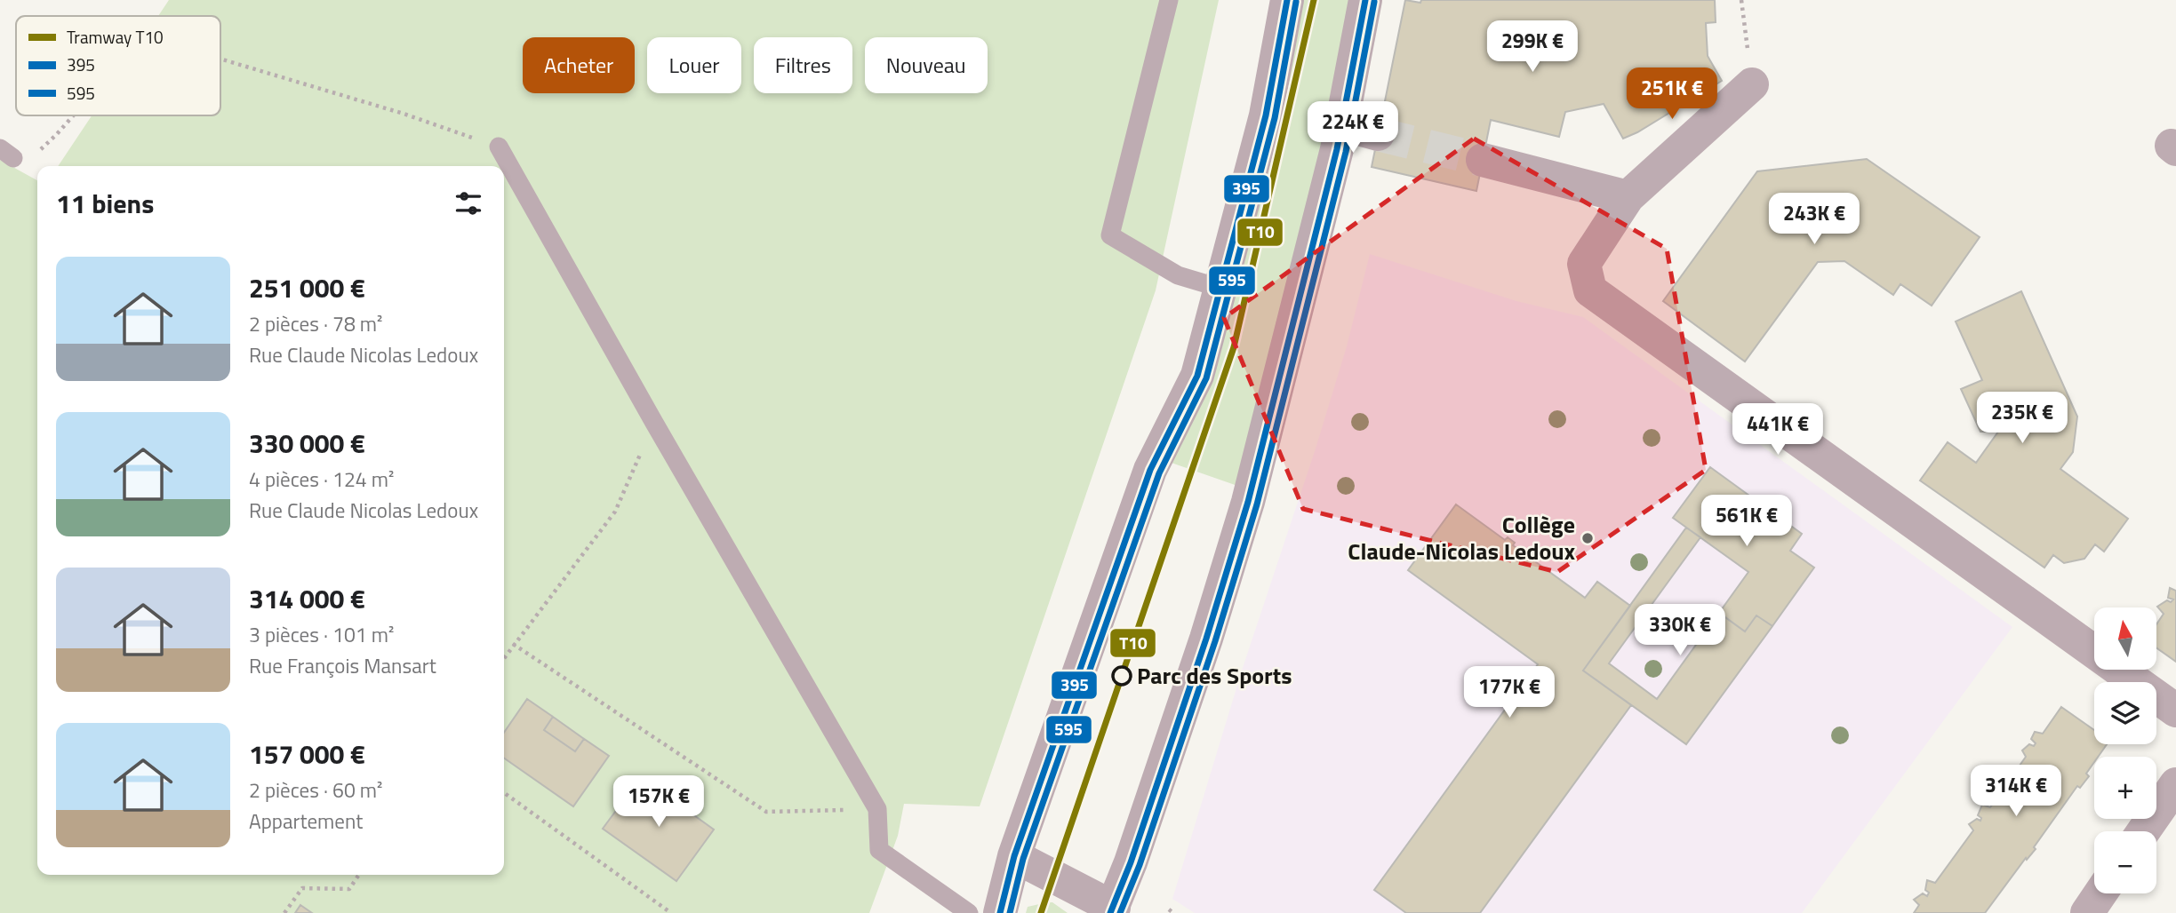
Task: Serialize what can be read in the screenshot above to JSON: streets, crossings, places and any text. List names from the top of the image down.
{
  "places": ["Collège Claude-Nicolas Ledoux", "Parc des Sports"],
  "lines": ["tram line T10", "transit line 395", "transit line 595"],
  "legend": ["Tramway T10", "395", "595"],
  "north": "top",
  "page": {
    "price": [
      "299K €",
      "251K €",
      "224K €",
      "243K €",
      "235K €",
      "441K €",
      "561K €",
      "330K €",
      "177K €",
      "314K €",
      "157K €"
    ],
    "chip": [
      "Acheter",
      "Louer",
      "Filtres",
      "Nouveau"
    ],
    "heading": "11 biens",
    "list": [
      {
        "name": "251 000 €",
        "note": "2 pièces · 78 m² · Rue Claude Nicolas Ledoux"
      },
      {
        "name": "330 000 €",
        "note": "4 pièces · 124 m² · Rue Claude Nicolas Ledoux"
      },
      {
        "name": "314 000 €",
        "note": "3 pièces · 101 m² · Rue François Mansart"
      },
      {
        "name": "157 000 €",
        "note": "2 pièces · 60 m² · Appartement"
      }
    ],
    "map_buttons": ["+", "−"]
  }
}
